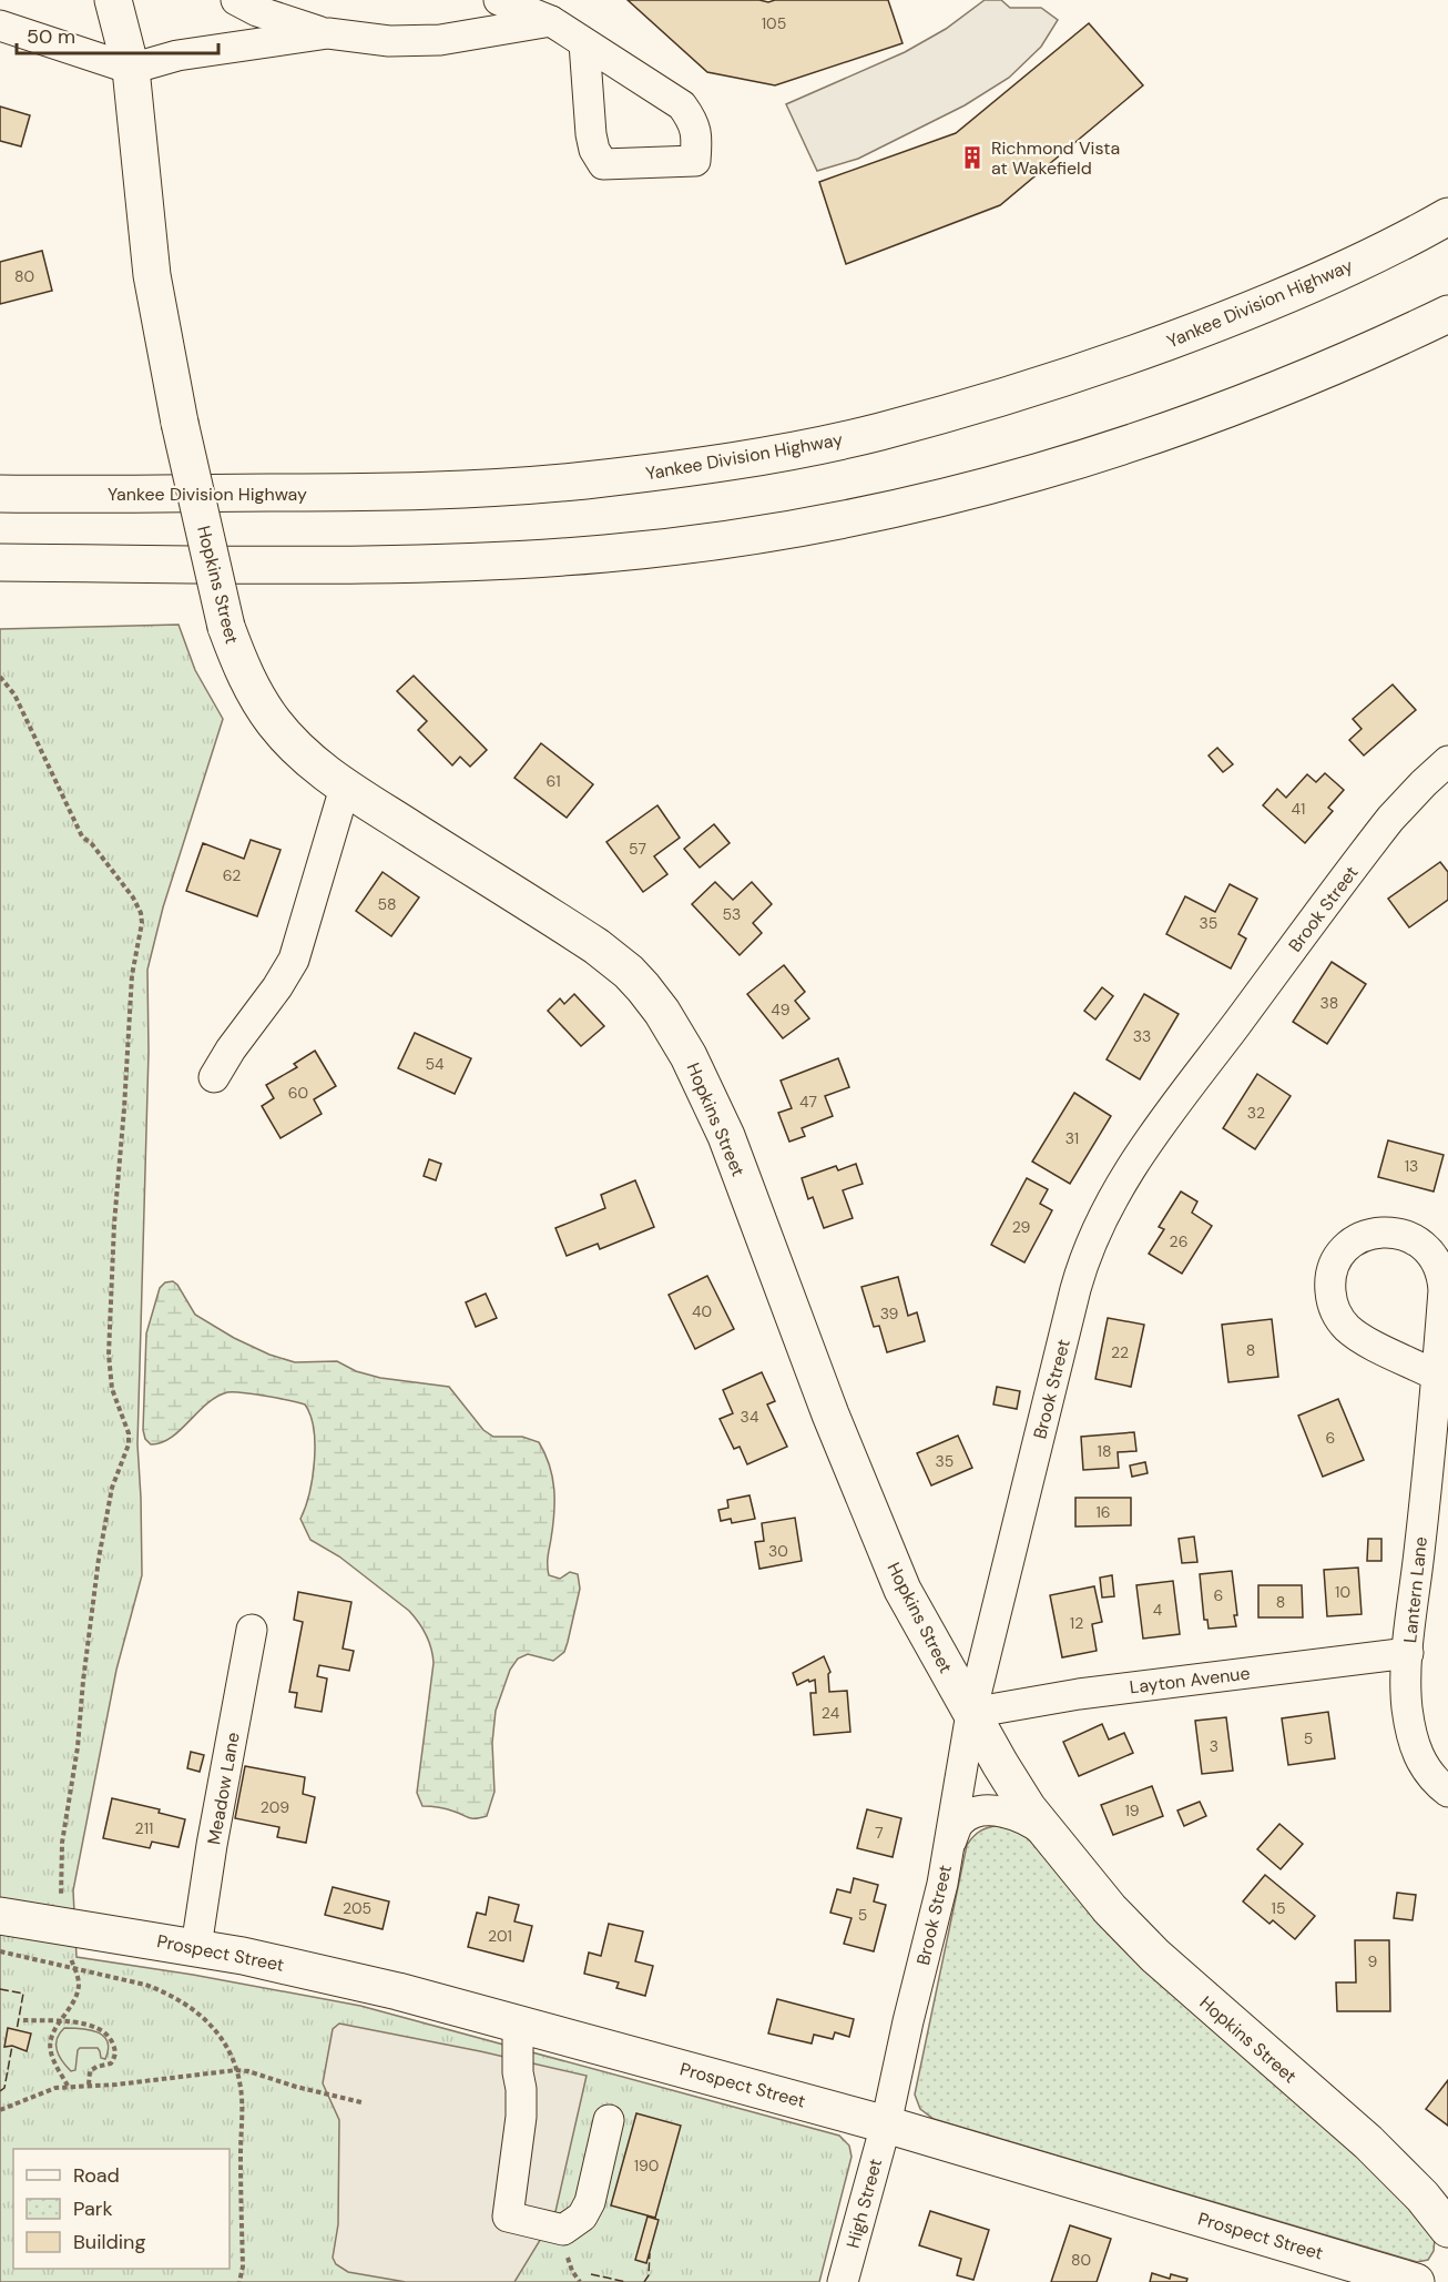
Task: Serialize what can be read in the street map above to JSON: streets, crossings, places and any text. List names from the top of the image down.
{
  "streets": {
    "main road": ["Yankee Division Highway", "Hopkins Street", "Prospect Street"],
    "street": [
      "Brook Street",
      "Lantern Lane",
      "Layton Avenue",
      "Meadow Lane",
      "High Street"
    ]
  },
  "crossings": [
    ["Hopkins Street", "Brook Street"],
    ["Hopkins Street", "Layton Avenue"],
    ["Brook Street", "Layton Avenue"],
    ["Brook Street", "Prospect Street"],
    ["Brook Street", "High Street"],
    ["Lantern Lane", "Layton Avenue"],
    ["Meadow Lane", "Prospect Street"],
    ["Prospect Street", "High Street"]
  ],
  "places": {
    "building": ["Richmond Vista at Wakefield"]
  },
  "house_numbers": [
    "105",
    "80",
    "61",
    "41",
    "57",
    "62",
    "58",
    "53",
    "35",
    "38",
    "49",
    "33",
    "54",
    "60",
    "47",
    "32",
    "31",
    "13",
    "29",
    "26",
    "40",
    "39",
    "8",
    "22",
    "34",
    "6",
    "18",
    "35",
    "16",
    "30",
    "10",
    "6",
    "8",
    "4",
    "12",
    "24",
    "5",
    "3",
    "209",
    "19",
    "211",
    "7",
    "205",
    "15",
    "5",
    "201",
    "9",
    "190",
    "80"
  ],
  "legend": ["Road", "Park", "Building"],
  "scale_bar": "50 m"
}
